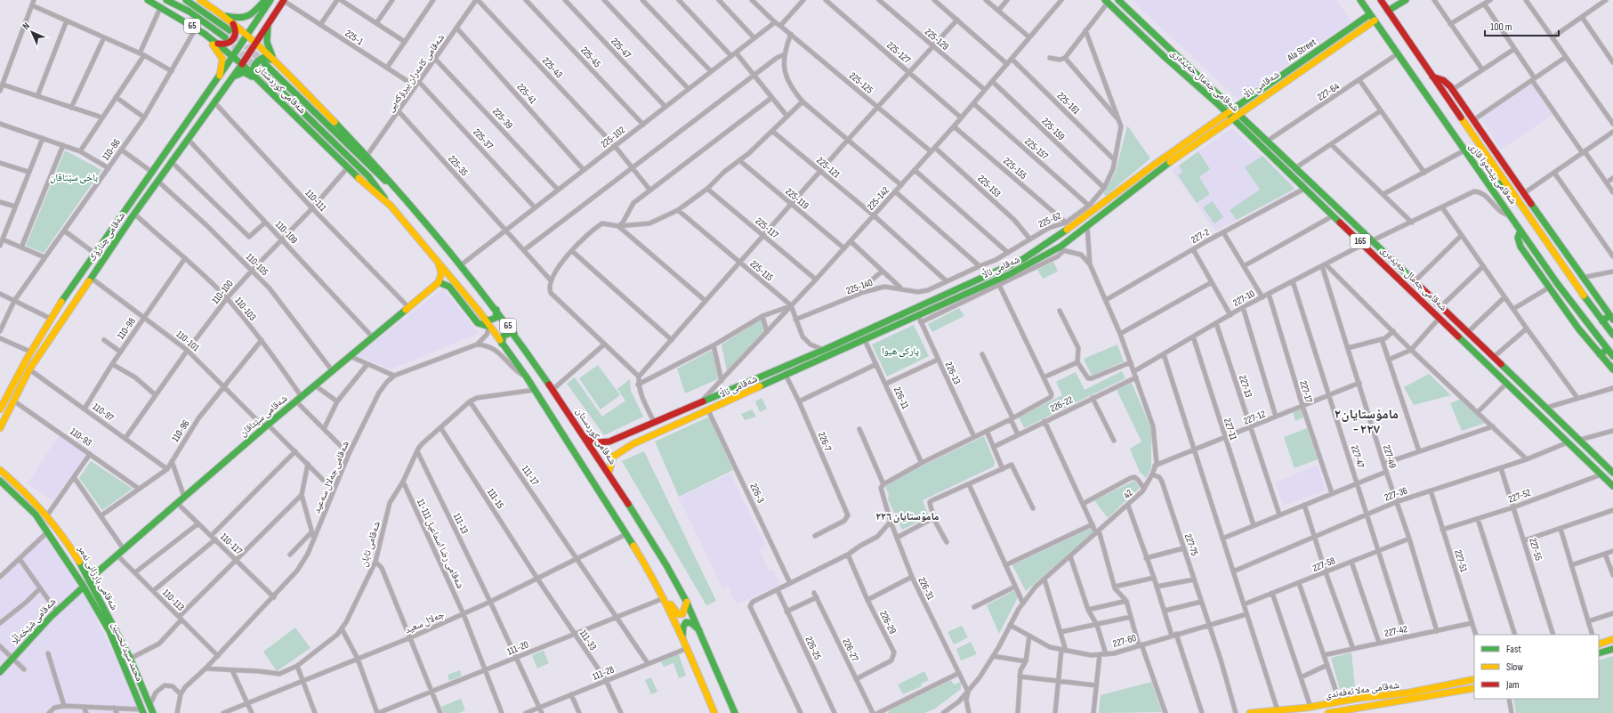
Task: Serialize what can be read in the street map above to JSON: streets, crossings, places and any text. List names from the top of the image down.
{
  "streets": {
    "main road": [
      "65",
      "Ala Street",
      "شەقامی جەمال حەیدەری",
      "شه‌قامی ئاڵا",
      "شەقامی کوردستان",
      "شەقامی پێشەوا قازی",
      "شەقامی چنارۆک",
      "165",
      "شەقامی سێتاقان",
      "شەقامی بارزانی نەمر",
      "شەقامی شێخەڵڵا",
      "محمد سید تحسین",
      "شەقامی مەلا ئەفەندی"
    ],
    "street": [
      "225-1",
      "225-129",
      "225-47",
      "225-127",
      "225-45",
      "225-43",
      "شه‌قامی كامەران بیرۆكەیی",
      "225-125",
      "227-64",
      "225-41",
      "225-161",
      "225-39",
      "225-159",
      "225-102",
      "225-37",
      "225-157",
      "110-86",
      "225-35",
      "225-121",
      "225-155",
      "225-153",
      "225-119",
      "225-142",
      "110-111",
      "225-62",
      "225-117",
      "110-109",
      "227-2",
      "110-105",
      "225-115",
      "225-140",
      "110-100",
      "227-10",
      "110-103",
      "110-98",
      "110-101",
      "226-13",
      "227-13",
      "227-17",
      "226-11",
      "226-22",
      "110-97",
      "227-12",
      "227-11",
      "110-96",
      "110-93",
      "226-7",
      "227-47",
      "227-49",
      "111-17",
      "شەقامی جەلال سەعید",
      "226-3",
      "42",
      "227-36",
      "227-52",
      "111-15",
      "111-13",
      "110-117",
      "شەقامی تابان",
      "شەقامی رضا اسماعيل 111-11",
      "227-75",
      "227-55",
      "227-51",
      "227-58",
      "226-31",
      "110-113",
      "جه‌لال سعید",
      "226-29",
      "227-42",
      "111-33",
      "227-60",
      "111-20",
      "226-25",
      "226-27",
      "111-28"
    ]
  },
  "crossings": [
    ["225-1", "شه‌قامی كامەران بیرۆكەیی"],
    ["225-129", "225-142"],
    ["225-47", "225-102"],
    ["Ala Street", "شەقامی جەمال حەیدەری"],
    ["Ala Street", "شه‌قامی ئاڵا"],
    ["Ala Street", "شەقامی پێشەوا قازی"],
    ["225-127", "225-142"],
    ["225-45", "225-102"],
    ["225-43", "شه‌قامی كامەران بیرۆكەیی"],
    ["225-43", "225-102"],
    ["شه‌قامی كامەران بیرۆكەیی", "شەقامی کوردستان"],
    ["شه‌قامی كامەران بیرۆكەیی", "225-41"],
    ["شه‌قامی كامەران بیرۆكەیی", "225-39"],
    ["شه‌قامی كامەران بیرۆكەیی", "225-37"],
    ["شه‌قامی كامەران بیرۆكەیی", "225-35"],
    ["شەقامی جەمال حەیدەری", "شه‌قامی ئاڵا"],
    ["شەقامی جەمال حەیدەری", "227-64"],
    ["شەقامی جەمال حەیدەری", "227-2"],
    ["شەقامی جەمال حەیدەری", "227-10"],
    ["شەقامی جەمال حەیدەری", "227-36"],
    ["شەقامی جەمال حەیدەری", "227-52"],
    ["225-125", "225-102"],
    ["225-125", "225-142"],
    ["شه‌قامی ئاڵا", "شەقامی کوردستان"],
    ["شه‌قامی ئاڵا", "شەقامی پێشەوا قازی"],
    ["شه‌قامی ئاڵا", "225-142"],
    ["شه‌قامی ئاڵا", "226-13"],
    ["شه‌قامی ئاڵا", "226-11"],
    ["شه‌قامی ئاڵا", "226-7"],
    ["شه‌قامی ئاڵا", "226-3"],
    ["شەقامی کوردستان", "225-102"],
    ["شەقامی کوردستان", "110-86"],
    ["شەقامی کوردستان", "شەقامی چنارۆک"],
    ["شەقامی کوردستان", "110-100"],
    ["شەقامی کوردستان", "شەقامی تابان"],
    ["شەقامی کوردستان", "جه‌لال سعید"],
    ["شەقامی کوردستان", "111-20"],
    ["شەقامی کوردستان", "111-28"],
    ["227-64", "شەقامی پێشەوا قازی"],
    ["225-41", "225-102"],
    ["225-161", "225-142"],
    ["225-161", "225-62"],
    ["225-39", "225-102"],
    ["225-159", "225-142"],
    ["225-159", "225-62"],
    ["225-102", "225-37"],
    ["225-102", "225-35"],
    ["225-157", "225-142"],
    ["225-157", "225-62"],
    ["225-121", "225-142"],
    ["225-121", "225-62"],
    ["225-155", "225-142"],
    ["225-155", "225-62"],
    ["225-153", "225-142"],
    ["225-153", "225-62"],
    ["225-119", "225-142"],
    ["225-142", "225-117"],
    ["225-142", "225-115"],
    ["110-111", "شەقامی چنارۆک"],
    ["110-111", "110-100"],
    ["110-111", "شەقامی سێتاقان"],
    ["225-62", "225-140"],
    ["110-109", "شەقامی چنارۆک"],
    ["110-109", "110-100"],
    ["110-109", "شەقامی سێتاقان"],
    ["227-2", "42"],
    ["شەقامی چنارۆک", "110-105"],
    ["شەقامی چنارۆک", "110-103"],
    ["شەقامی چنارۆک", "110-101"],
    ["شەقامی چنارۆک", "110-97"],
    ["شەقامی چنارۆک", "110-93"],
    ["110-105", "110-100"],
    ["110-105", "شەقامی سێتاقان"],
    ["110-100", "110-103"],
    ["110-100", "110-101"],
    ["110-100", "110-97"],
    ["227-10", "227-13"],
    ["227-10", "227-17"],
    ["227-10", "227-11"],
    ["227-10", "227-47"],
    ["227-10", "227-49"],
    ["227-10", "42"],
    ["110-103", "110-98"],
    ["110-103", "شەقامی سێتاقان"],
    ["110-103", "110-96"],
    ["110-98", "110-101"],
    ["110-98", "110-97"],
    ["110-101", "شەقامی سێتاقان"],
    ["110-101", "110-96"],
    ["110-101", "شەقامی جەلال سەعید"],
    ["227-13", "227-12"],
    ["227-17", "227-12"],
    ["226-22", "42"],
    ["110-97", "110-96"],
    ["شەقامی سێتاقان", "110-117"],
    ["شەقامی سێتاقان", "شەقامی بارزانی نەمر"],
    ["شەقامی سێتاقان", "110-113"],
    ["227-12", "227-11"],
    ["227-12", "227-47"],
    ["227-12", "227-49"],
    ["227-12", "42"],
    ["110-96", "110-93"],
    ["227-47", "227-36"],
    ["227-47", "227-58"],
    ["227-47", "227-42"],
    ["227-49", "227-36"],
    ["227-49", "227-58"],
    ["227-49", "227-42"],
    ["111-17", "شەقامی تابان"],
    ["111-17", "جه‌لال سعید"],
    ["111-17", "111-20"],
    ["111-17", "111-28"],
    ["شەقامی جەلال سەعید", "110-117"],
    ["شەقامی جەلال سەعید", "شەقامی تابان"],
    ["شەقامی جەلال سەعید", "110-113"],
    ["42", "227-75"],
    ["42", "226-31"],
    ["42", "227-60"],
    ["227-36", "227-55"],
    ["227-36", "227-51"],
    ["227-52", "227-55"],
    ["227-52", "227-51"],
    ["111-15", "شەقامی تابان"],
    ["111-15", "جه‌لال سعید"],
    ["111-15", "111-33"],
    ["111-13", "شەقامی تابان"],
    ["111-13", "جه‌لال سعید"],
    ["111-13", "111-20"],
    ["111-13", "111-28"],
    ["شەقامی تابان", "شەقامی رضا اسماعيل 111-11"],
    ["شەقامی رضا اسماعيل 111-11", "جه‌لال سعید"],
    ["شەقامی رضا اسماعيل 111-11", "111-20"],
    ["227-75", "227-60"],
    ["227-51", "227-42"],
    ["شەقامی شێخەڵڵا", "محمد سید تحسین"],
    ["جه‌لال سعید", "111-33"],
    ["226-29", "226-27"],
    ["111-33", "111-20"],
    ["111-33", "111-28"],
    ["226-25", "226-27"]
  ],
  "districts": ["مامۆستایان٢ - ٢٢٧", "مامۆستایان ٢٢٦"],
  "parks": ["باخی سێتاقان", "پاركی هیوا"],
  "legend": ["Fast", "Slow", "Jam"],
  "scale_bar": "100 m",
  "north": "top left"
}
